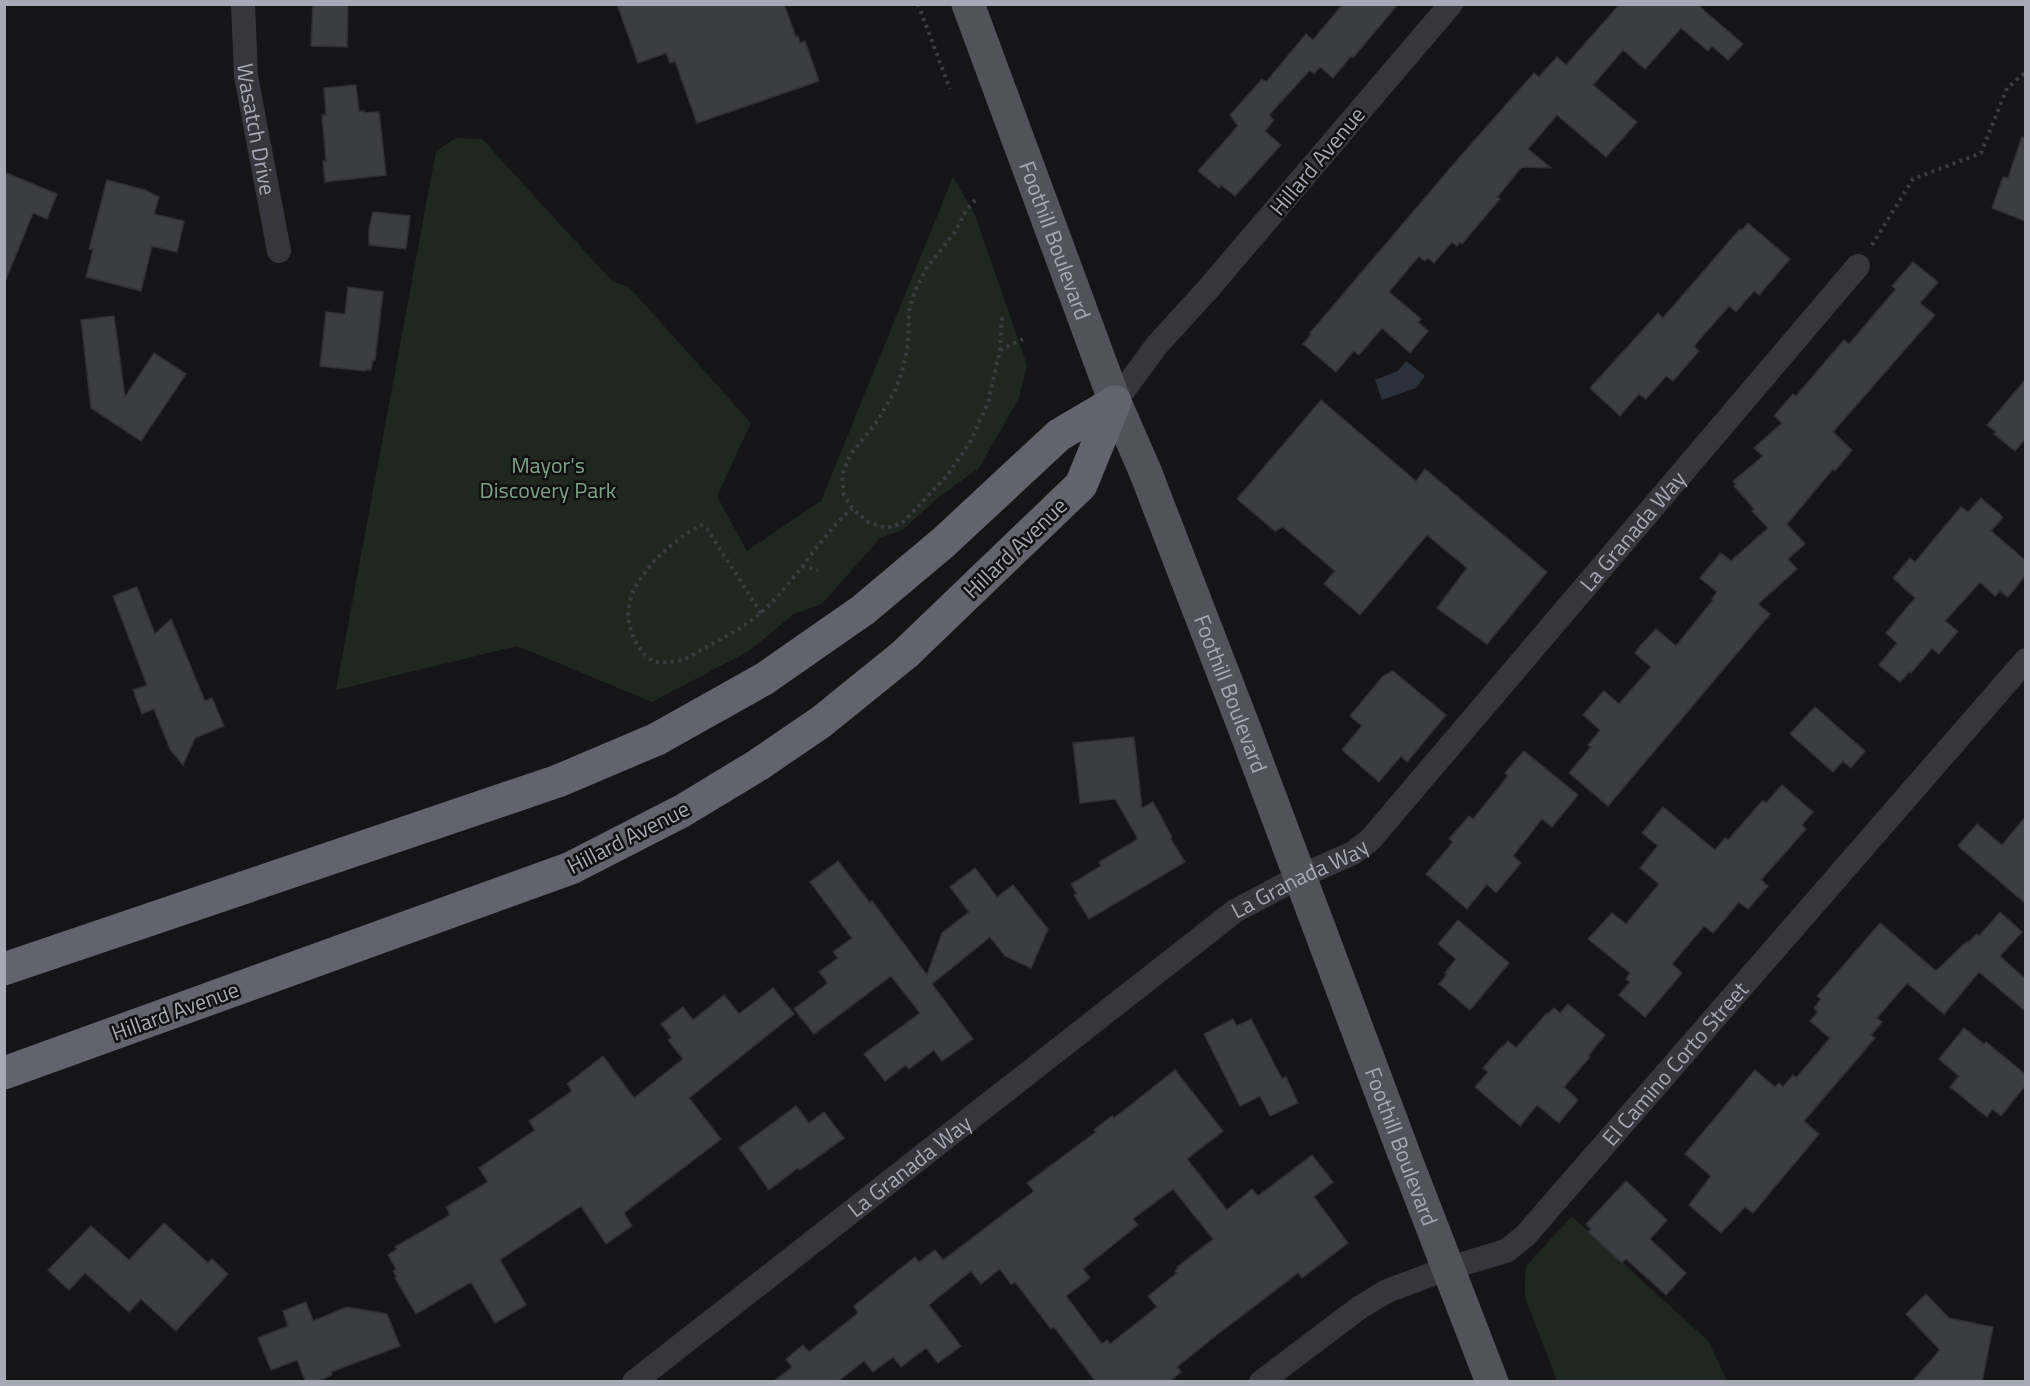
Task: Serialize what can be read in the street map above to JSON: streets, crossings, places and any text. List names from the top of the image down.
{
  "streets": {
    "highway": ["Hillard Avenue"],
    "main road": ["Foothill Boulevard"],
    "street": ["Wasatch Drive", "La Granada Way", "El Camino Corto Street"]
  },
  "crossings": [
    ["Hillard Avenue", "Foothill Boulevard"],
    ["Foothill Boulevard", "La Granada Way"],
    ["Foothill Boulevard", "El Camino Corto Street"]
  ],
  "parks": ["Mayor's Discovery Park"]
}
